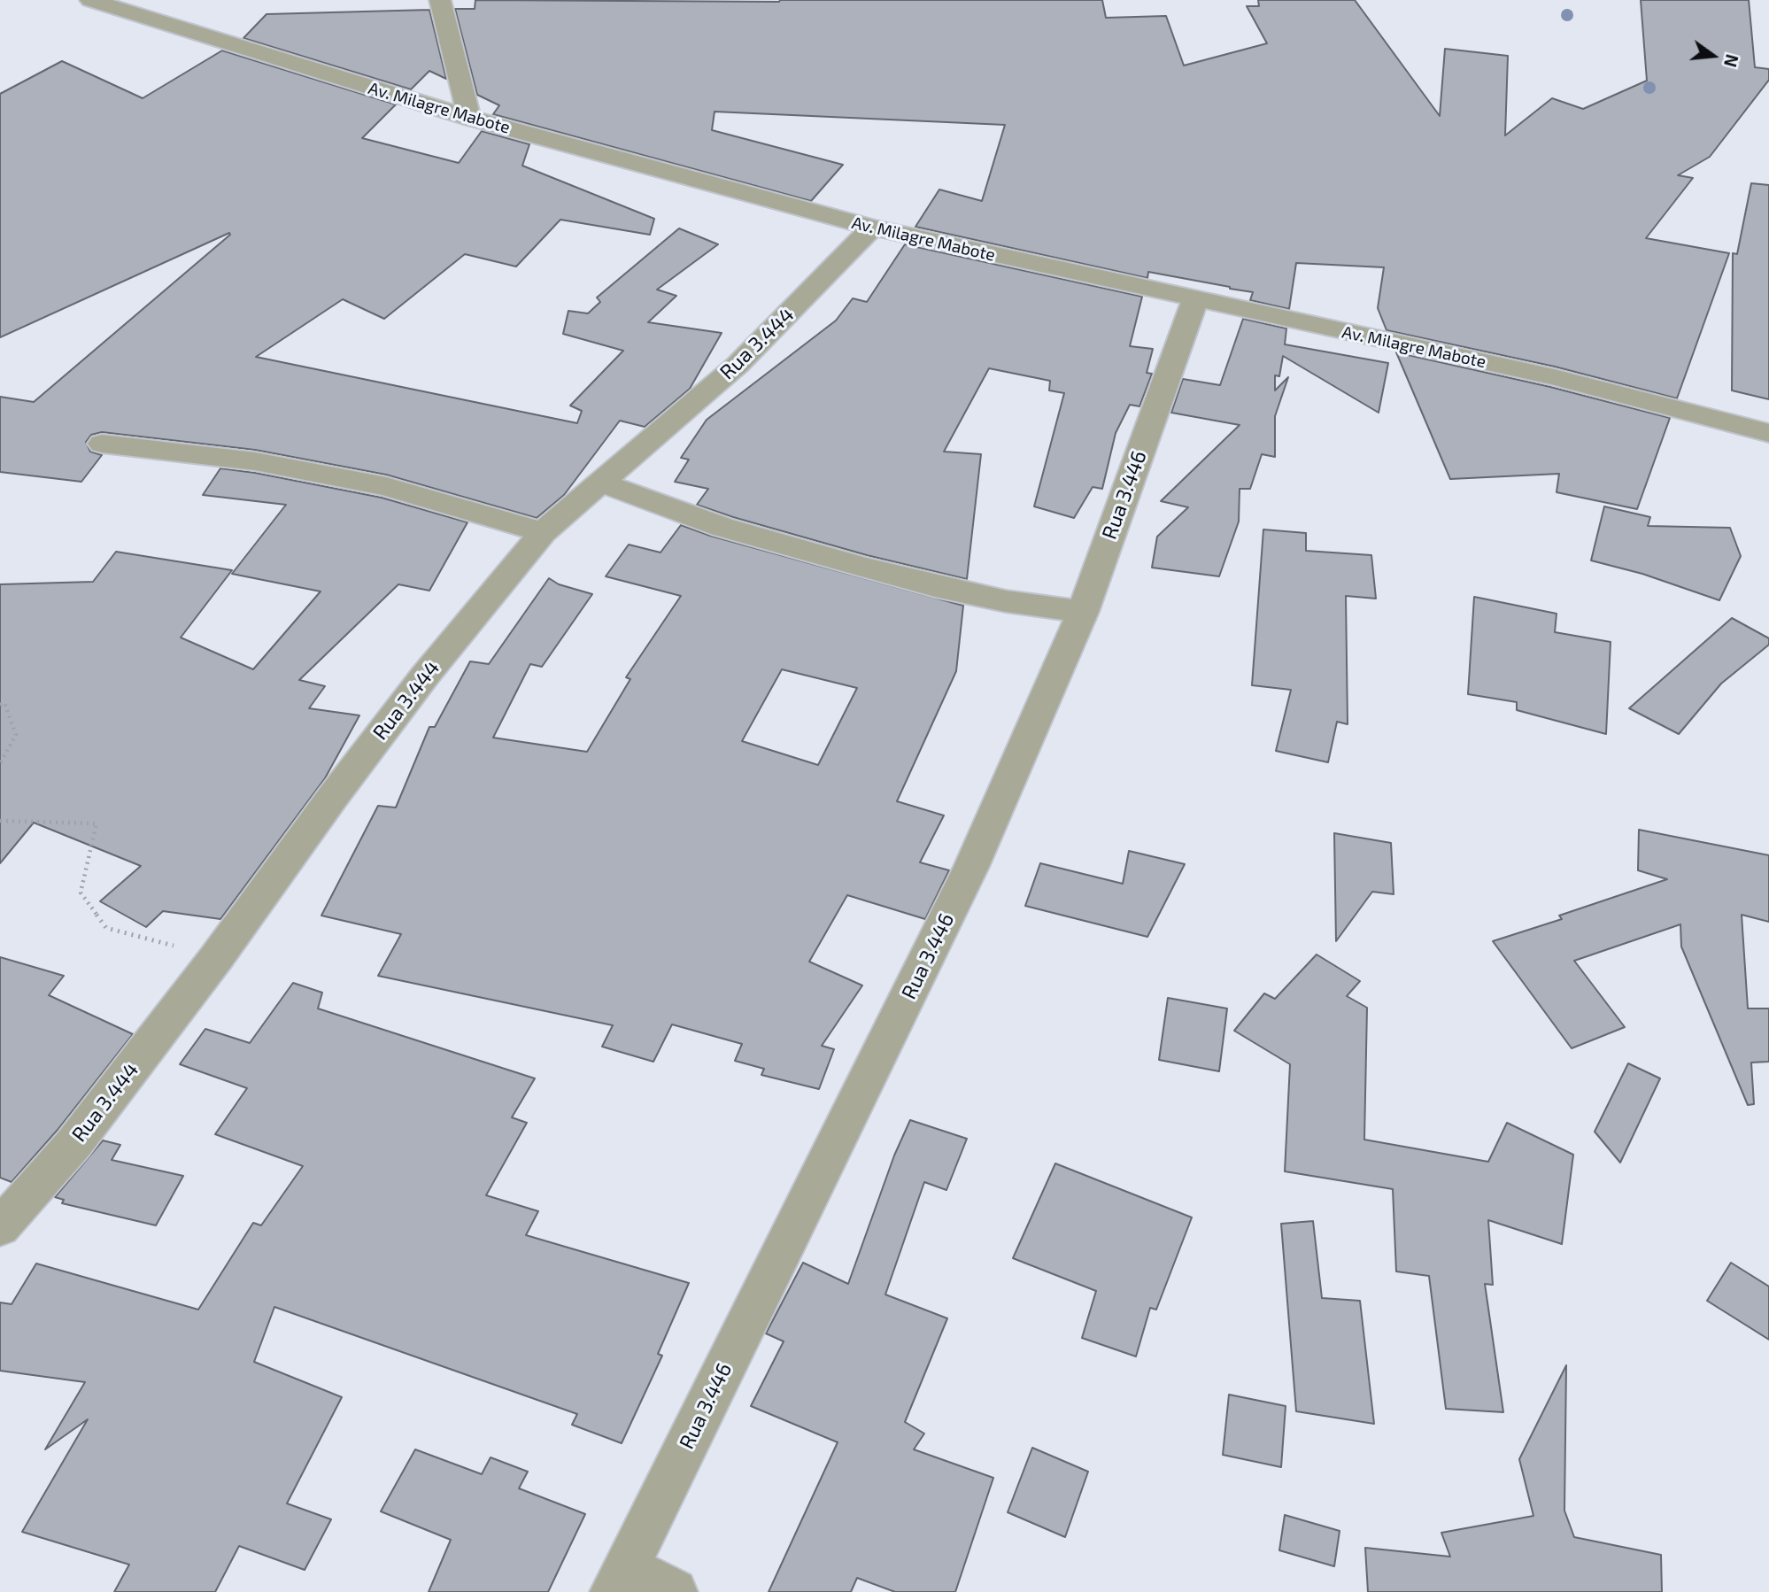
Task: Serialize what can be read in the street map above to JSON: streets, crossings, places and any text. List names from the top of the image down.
{
  "streets": {
    "street": ["Av. Milagre Mabote", "Rua 3.444", "Rua 3.446"]
  },
  "crossings": [
    ["Av. Milagre Mabote", "Rua 3.444"],
    ["Av. Milagre Mabote", "Rua 3.446"]
  ],
  "north": "right"
}
